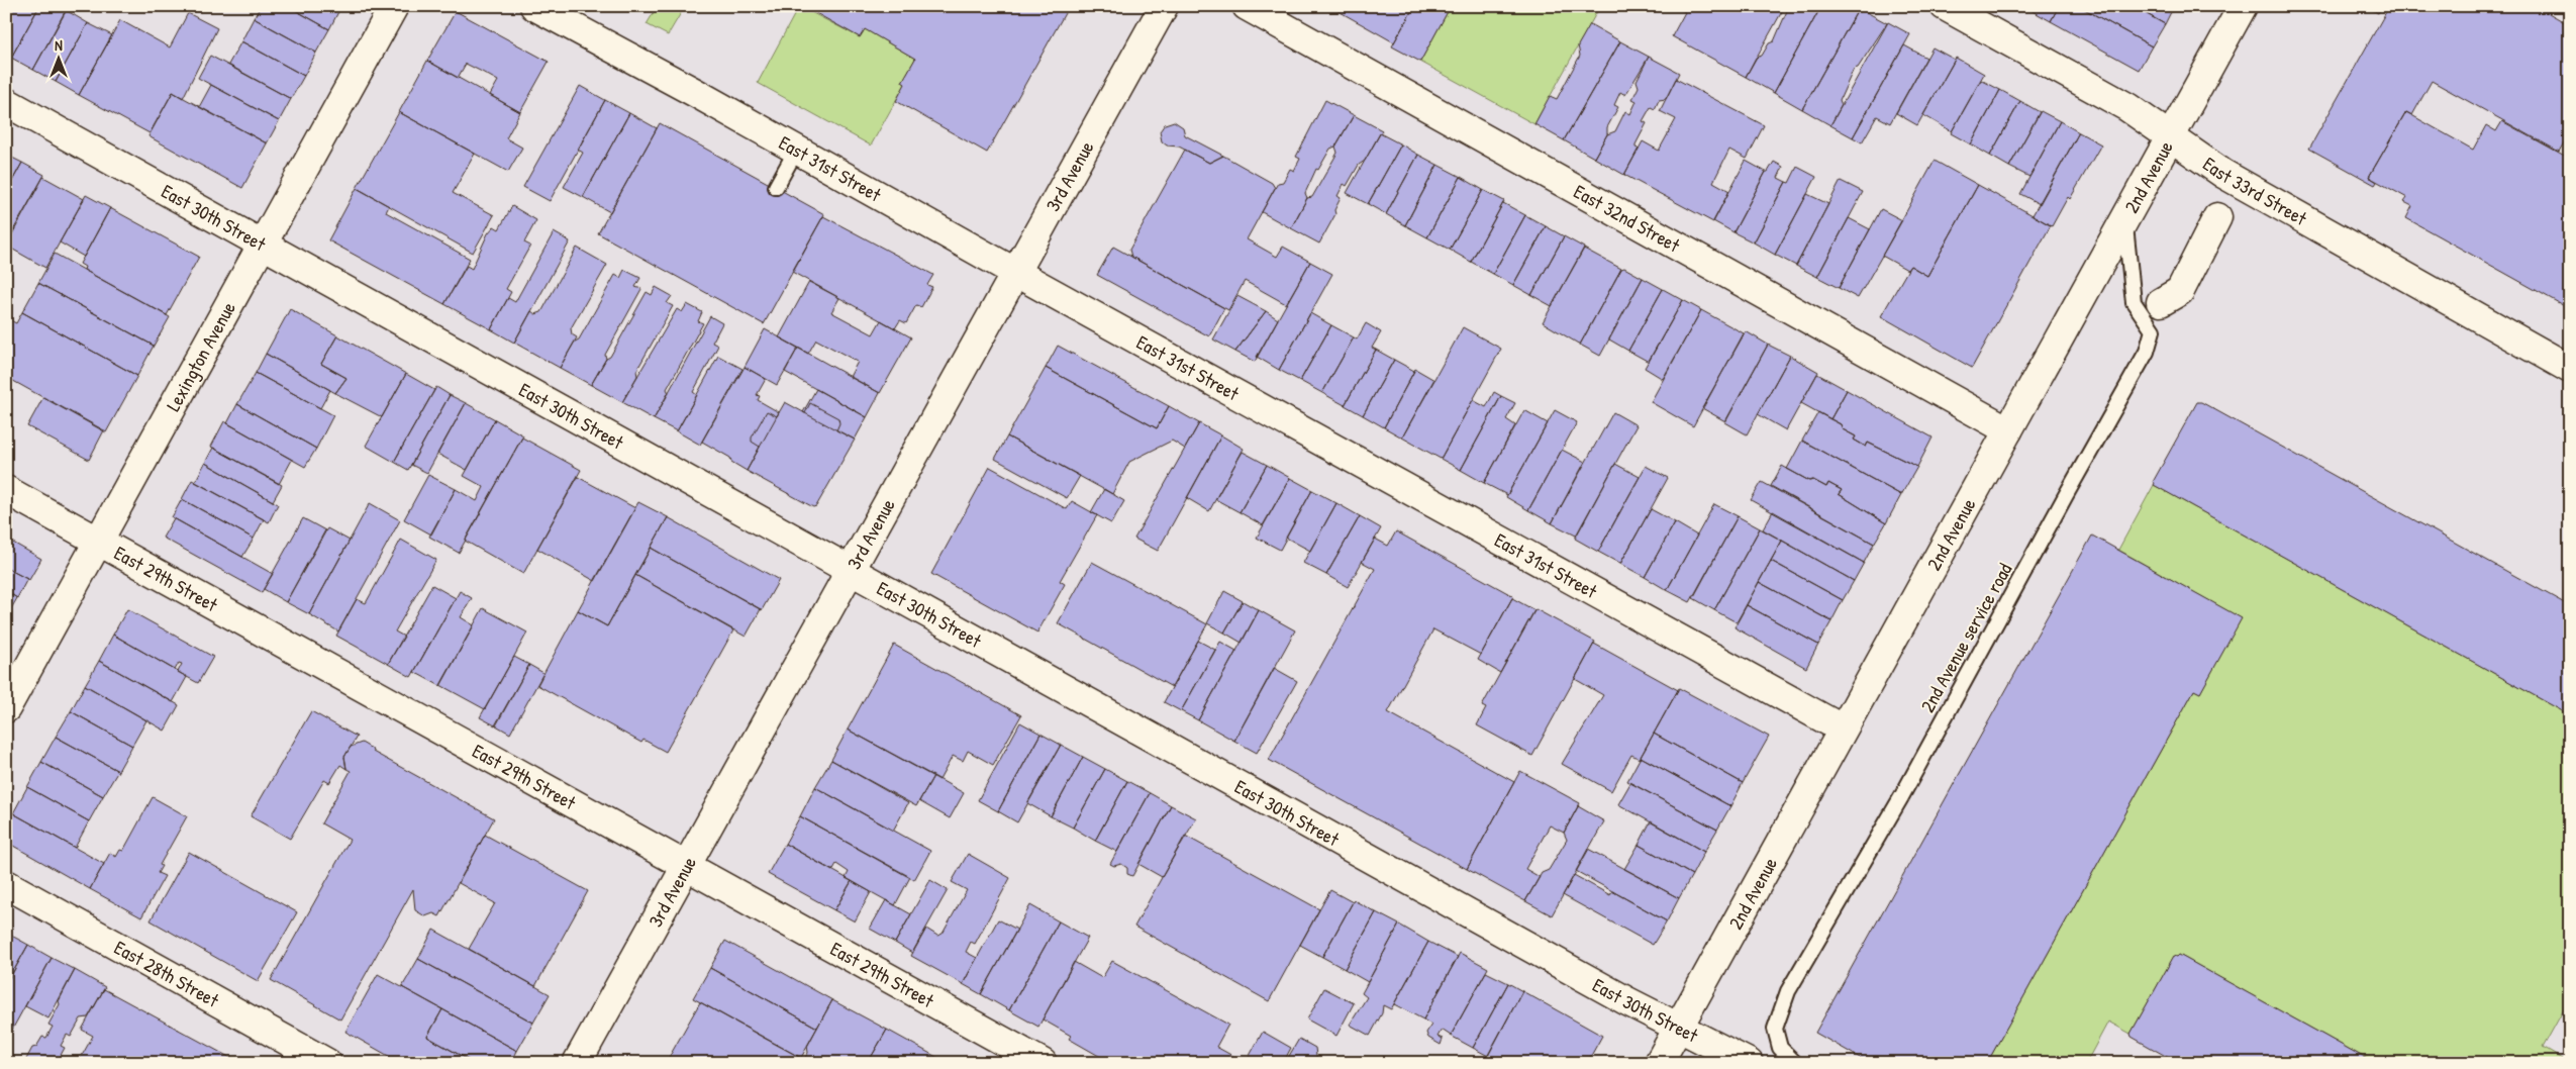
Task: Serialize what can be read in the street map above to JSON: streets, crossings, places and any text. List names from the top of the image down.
{
  "streets": {
    "street": [
      "East 31st Street",
      "2nd Avenue",
      "3rd Avenue",
      "East 33rd Street",
      "East 30th Street",
      "East 32nd Street",
      "Lexington Avenue",
      "East 29th Street",
      "East 28th Street"
    ],
    "lane": ["2nd Avenue service road"]
  },
  "crossings": [
    ["East 31st Street", "2nd Avenue"],
    ["East 31st Street", "3rd Avenue"],
    ["2nd Avenue", "East 33rd Street"],
    ["2nd Avenue", "East 30th Street"],
    ["2nd Avenue", "East 32nd Street"],
    ["2nd Avenue", "2nd Avenue service road"],
    ["3rd Avenue", "East 30th Street"],
    ["3rd Avenue", "East 29th Street"],
    ["East 30th Street", "Lexington Avenue"],
    ["Lexington Avenue", "East 29th Street"]
  ],
  "north": "top"
}
